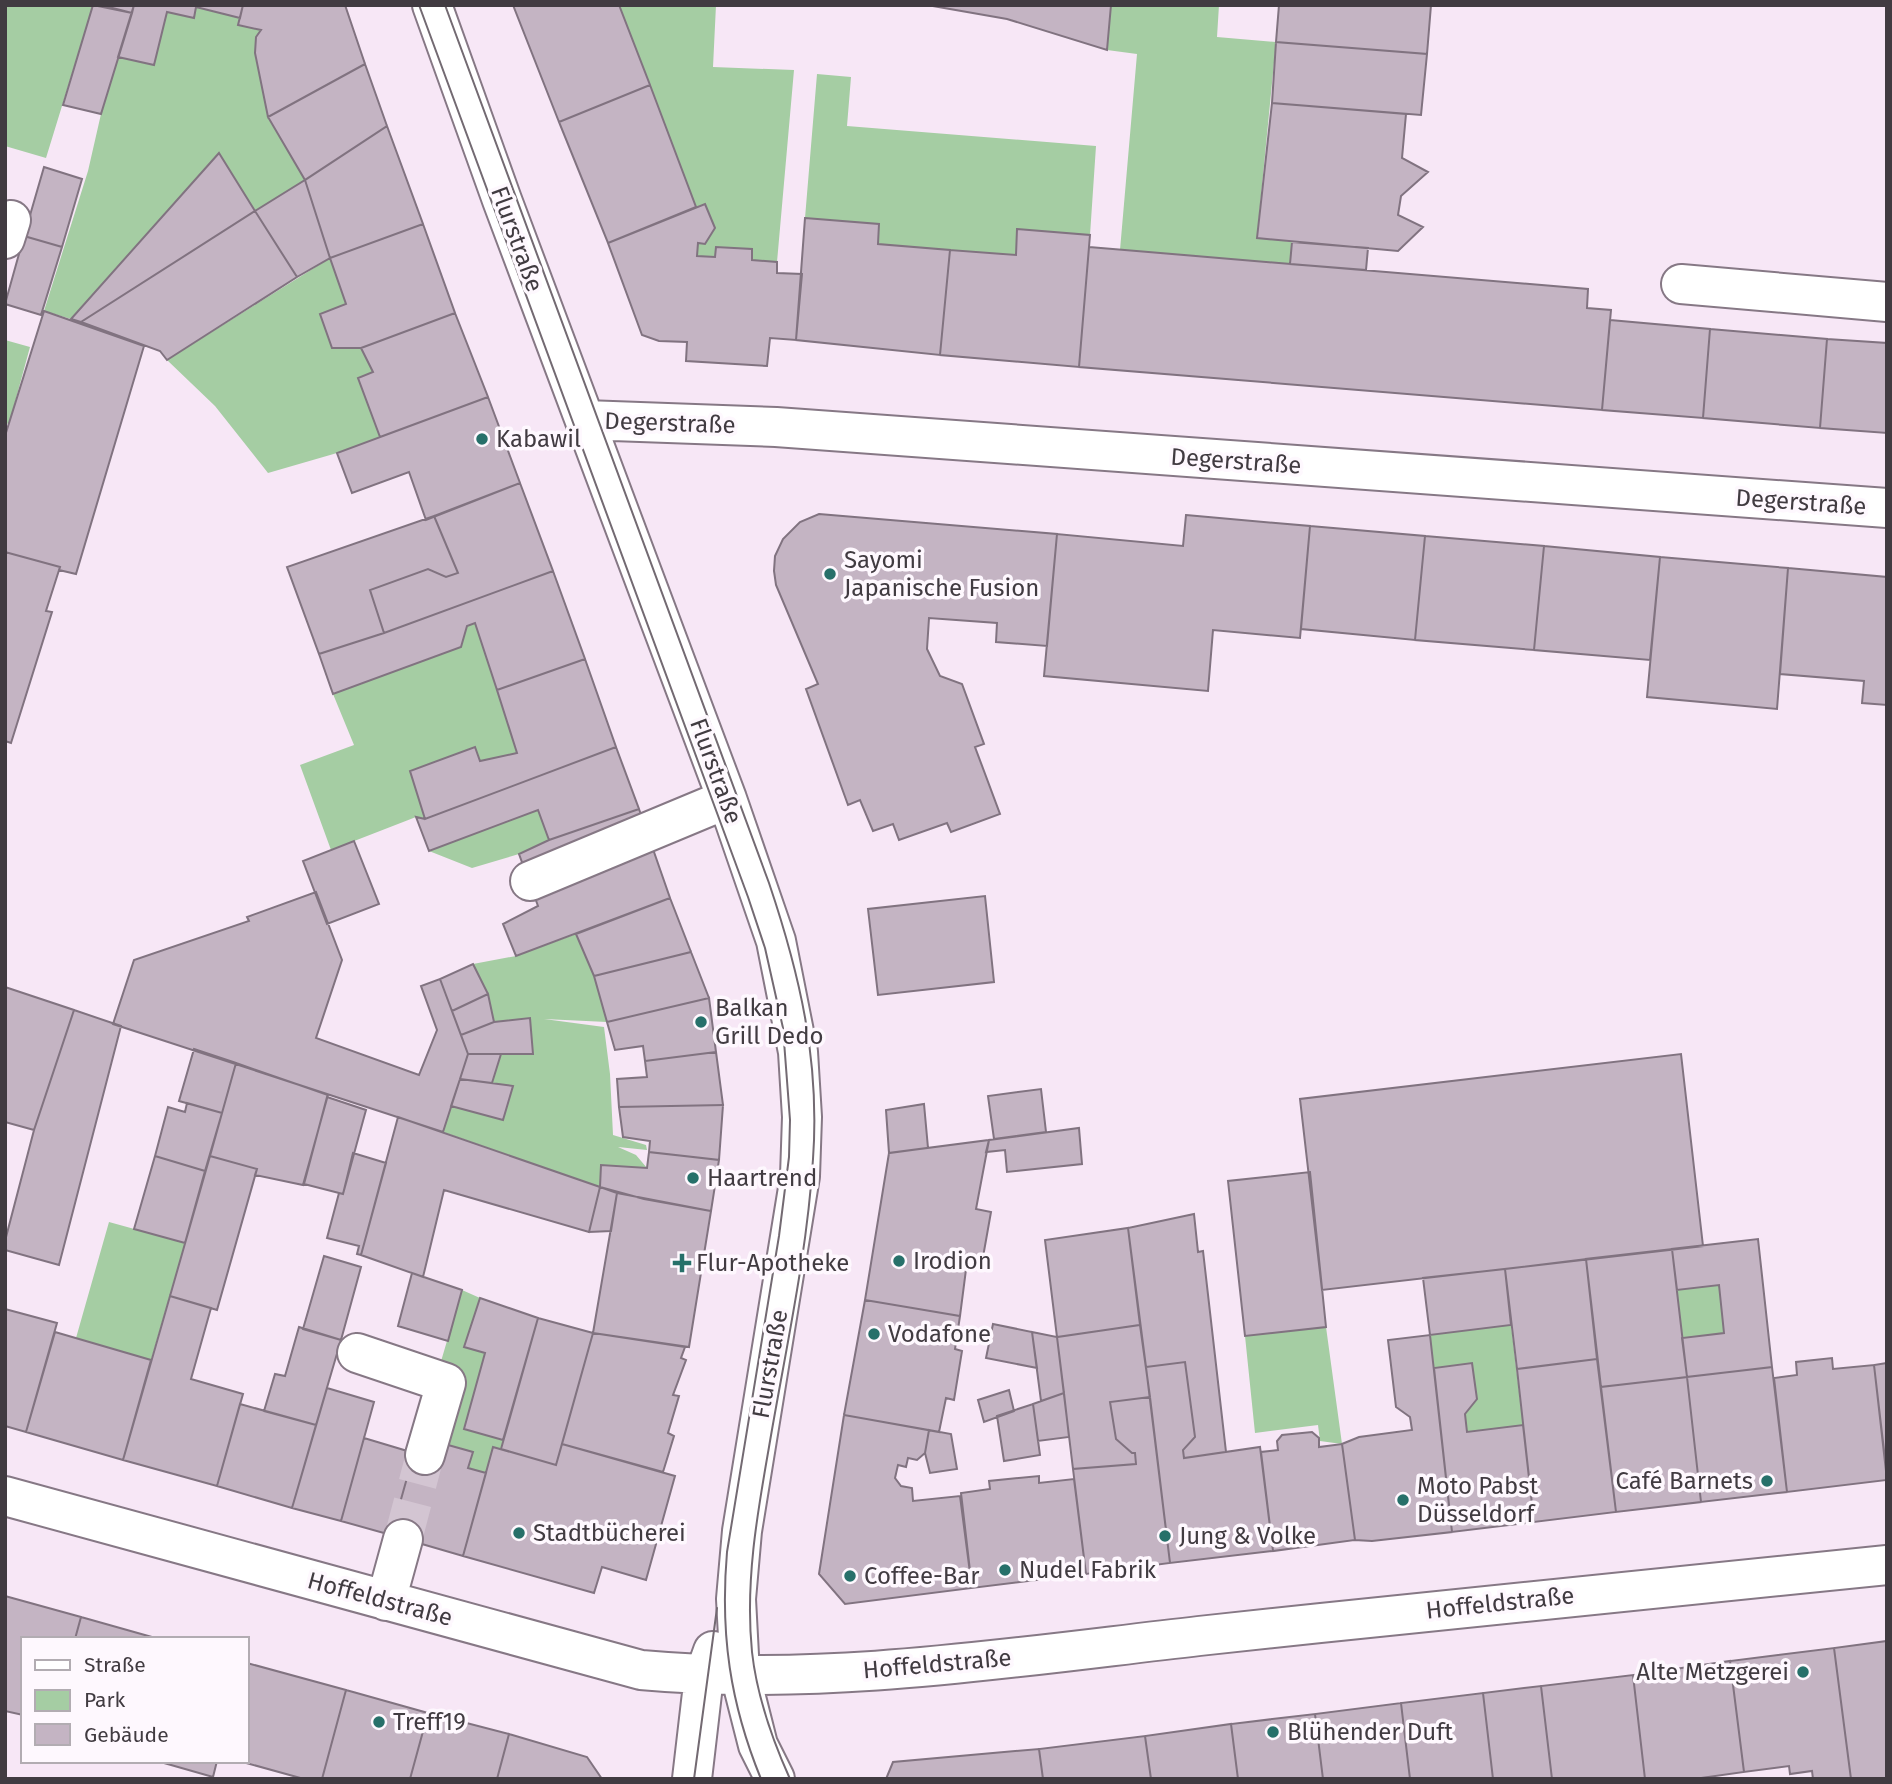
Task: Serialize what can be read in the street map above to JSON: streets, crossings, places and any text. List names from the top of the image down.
{
  "streets": {
    "street": ["Flurstraße", "Degerstraße", "Hoffeldstraße"]
  },
  "crossings": [
    ["Flurstraße", "Degerstraße"],
    ["Flurstraße", "Hoffeldstraße"]
  ],
  "places": {
    "other": [
      "Kabawil",
      "Sayomi Japanische Fusion",
      "Balkan Grill Dedo",
      "Haartrend",
      "Irodion",
      "Vodafone",
      "Café Barnets",
      "Moto Pabst Düsseldorf",
      "Stadtbücherei",
      "Jung & Volke",
      "Nudel Fabrik",
      "Coffee-Bar",
      "Alte Metzgerei",
      "Treff19",
      "Blühender Duft"
    ],
    "health": ["Flur-Apotheke"]
  },
  "legend": ["Straße", "Park", "Gebäude"]
}
